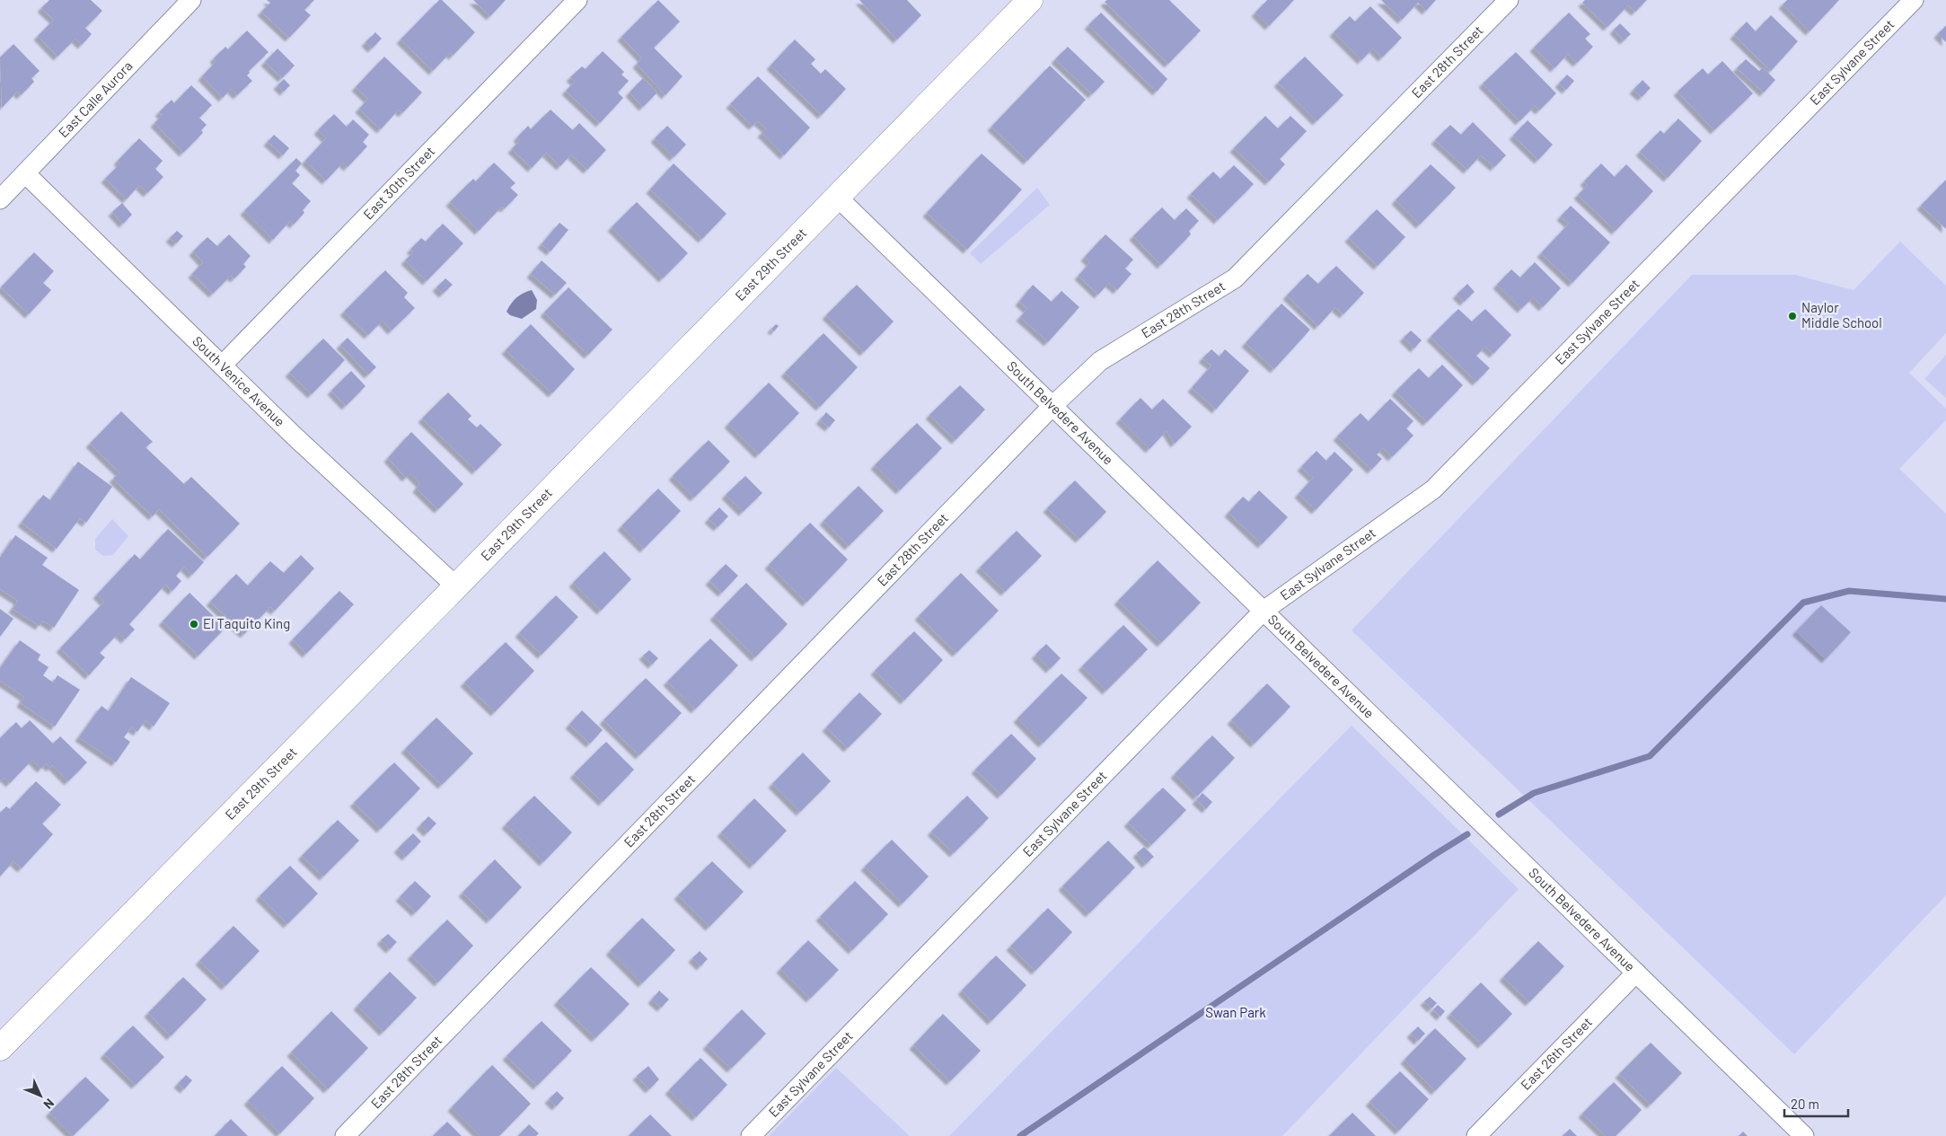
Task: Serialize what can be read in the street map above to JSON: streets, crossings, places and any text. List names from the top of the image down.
{
  "streets": {
    "street": [
      "East Sylvane Street",
      "East 28th Street",
      "East Calle Aurora",
      "East 30th Street",
      "East 29th Street",
      "South Venice Avenue",
      "South Belvedere Avenue",
      "East 26th Street"
    ]
  },
  "crossings": [
    ["East Sylvane Street", "South Belvedere Avenue"],
    ["East 28th Street", "South Belvedere Avenue"],
    ["East Calle Aurora", "South Venice Avenue"],
    ["East 30th Street", "South Venice Avenue"],
    ["East 29th Street", "South Venice Avenue"],
    ["East 29th Street", "South Belvedere Avenue"],
    ["South Belvedere Avenue", "East 26th Street"]
  ],
  "parks": ["Swan Park"],
  "places": ["Naylor Middle School", "El Taquito King"],
  "scale_bar": "20 m",
  "north": "bottom right"
}
